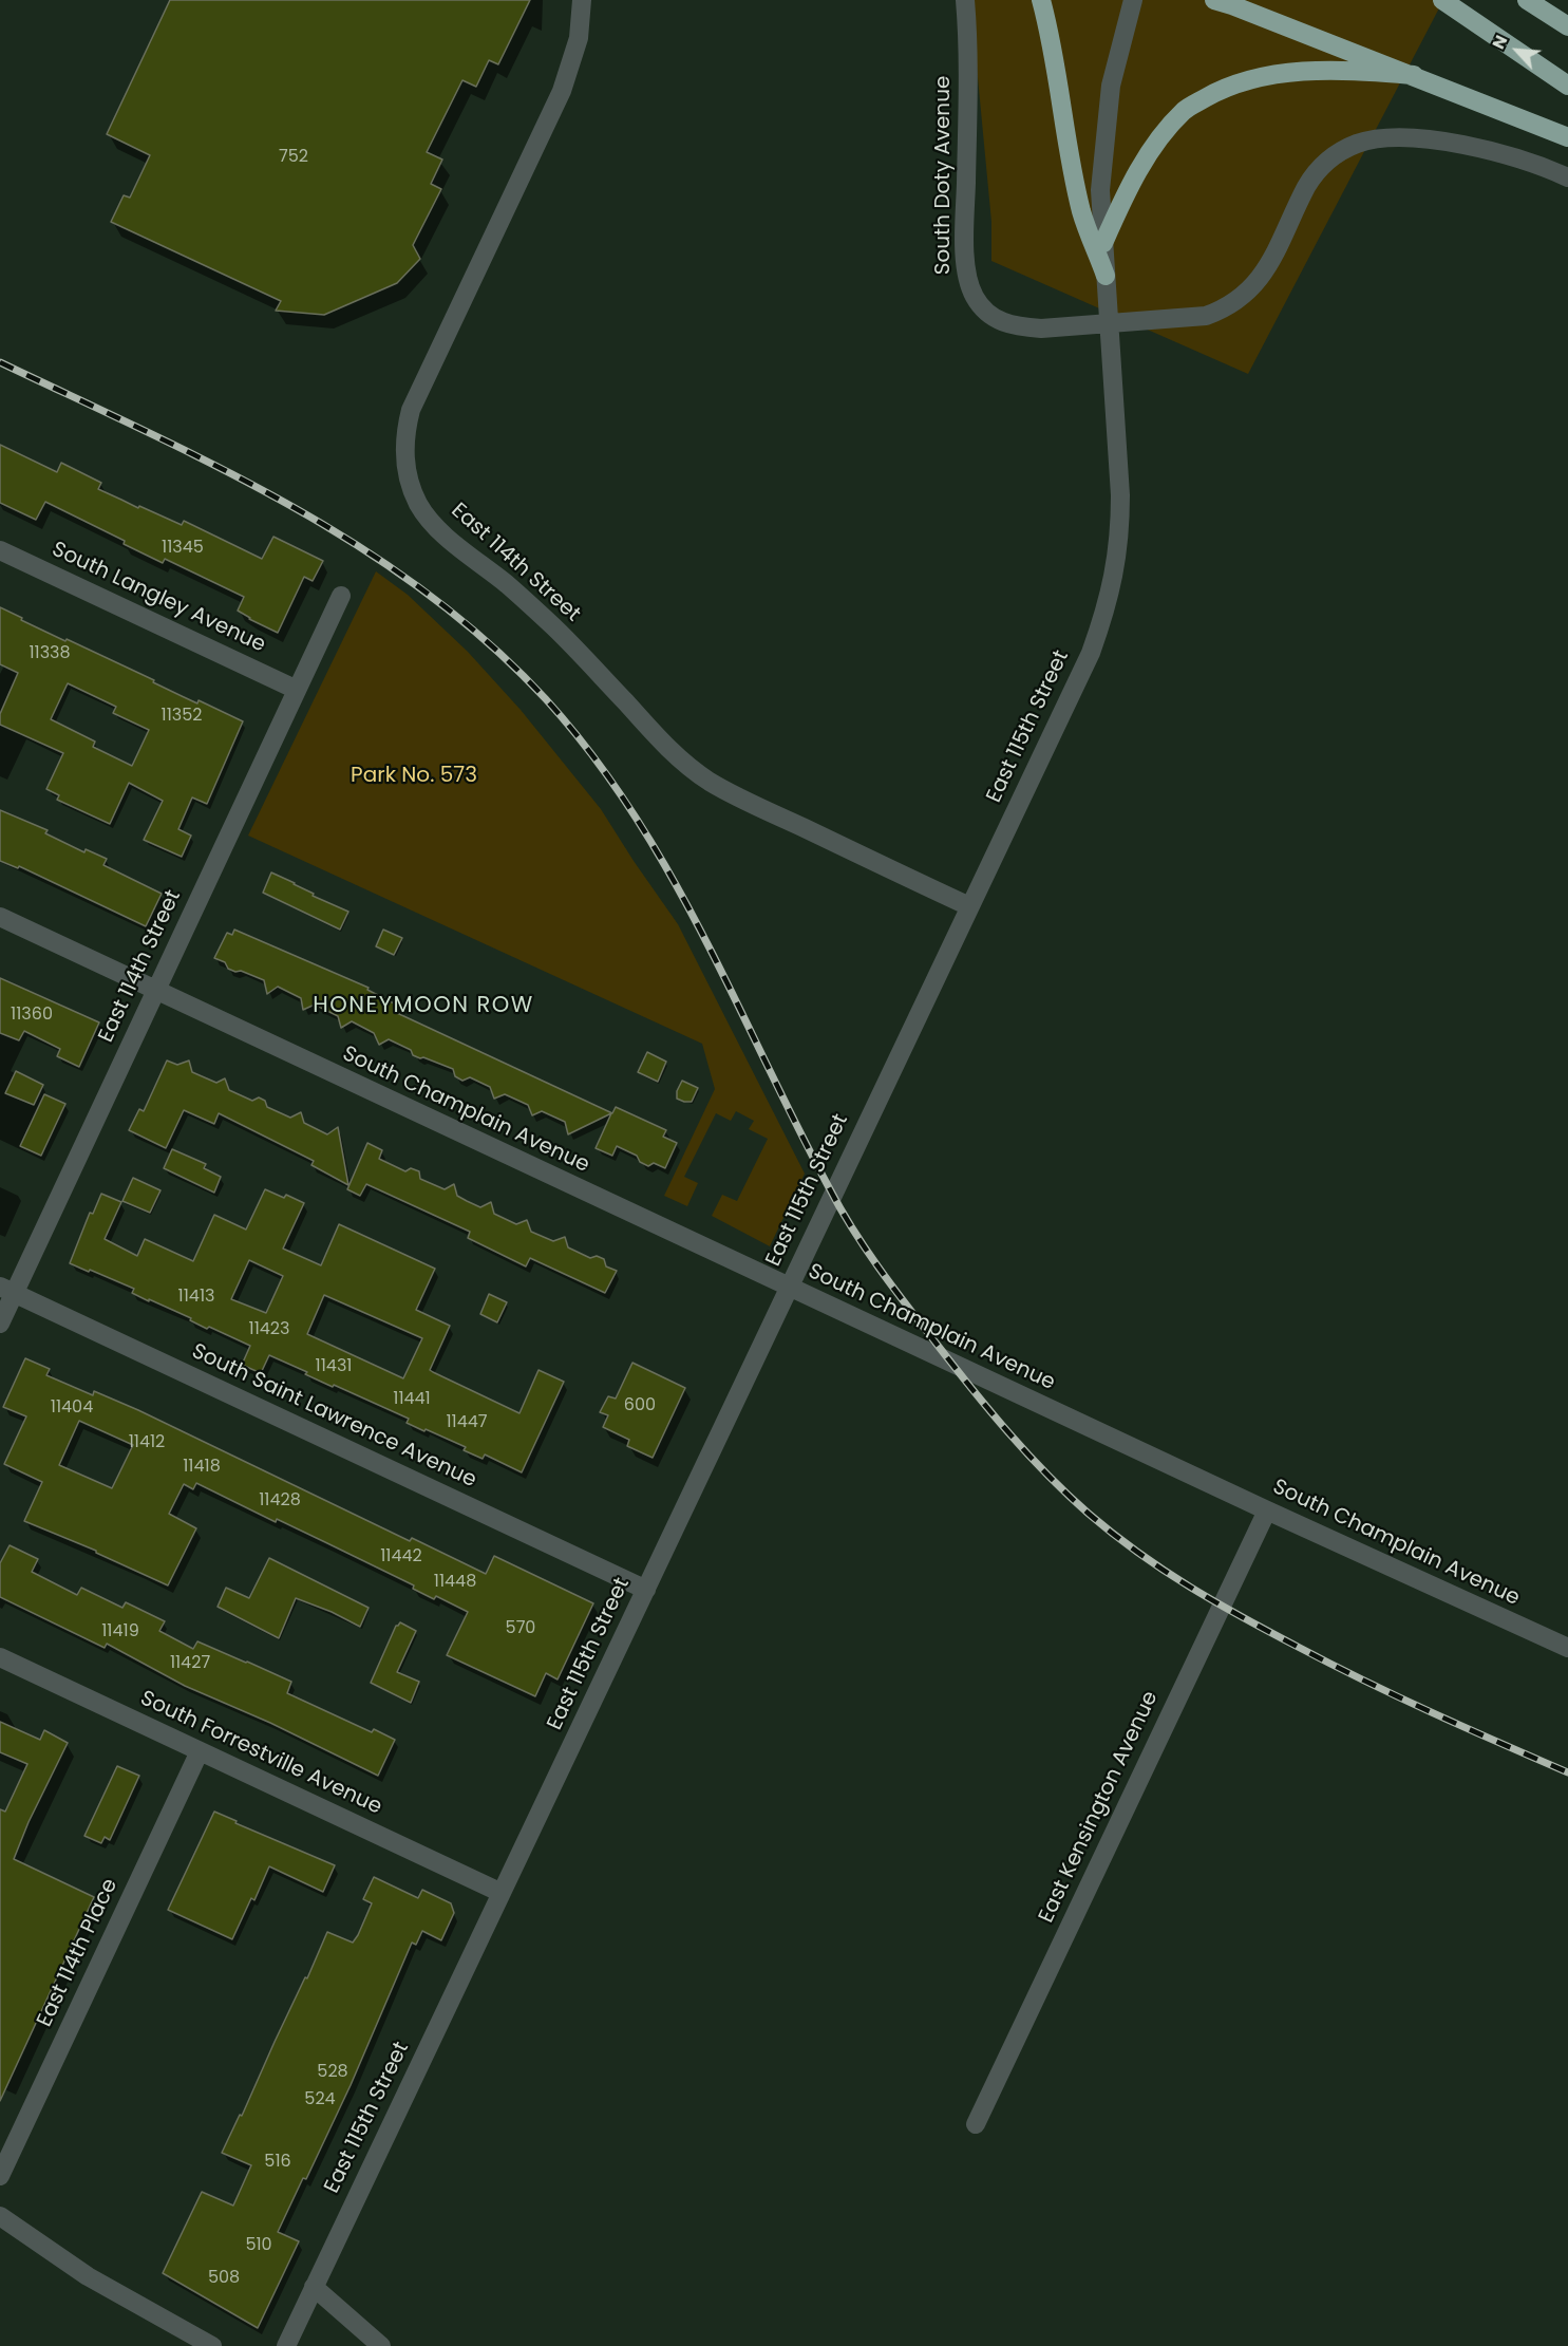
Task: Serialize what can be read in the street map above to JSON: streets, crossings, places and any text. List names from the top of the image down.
{
  "streets": {
    "street": [
      "South Doty Avenue",
      "East 114th Street",
      "South Langley Avenue",
      "East 115th Street",
      "South Champlain Avenue",
      "South Saint Lawrence Avenue",
      "South Forrestville Avenue",
      "East Kensington Avenue",
      "East 114th Place"
    ]
  },
  "crossings": [
    ["South Doty Avenue", "East 115th Street"],
    ["East 114th Street", "South Langley Avenue"],
    ["East 114th Street", "East 115th Street"],
    ["East 114th Street", "South Champlain Avenue"],
    ["East 114th Street", "South Saint Lawrence Avenue"],
    ["East 115th Street", "South Champlain Avenue"],
    ["East 115th Street", "South Saint Lawrence Avenue"],
    ["East 115th Street", "South Forrestville Avenue"],
    ["South Champlain Avenue", "East Kensington Avenue"],
    ["South Forrestville Avenue", "East 114th Place"]
  ],
  "districts": ["HONEYMOON ROW"],
  "parks": ["Park No. 573"],
  "house_numbers": [
    "752",
    "11345",
    "11338",
    "11352",
    "11360",
    "11413",
    "11423",
    "11431",
    "11441",
    "600",
    "11404",
    "11447",
    "11412",
    "11418",
    "11428",
    "11442",
    "11448",
    "570",
    "11419",
    "11427",
    "528",
    "524",
    "516",
    "510",
    "508"
  ],
  "north": "top left"
}
